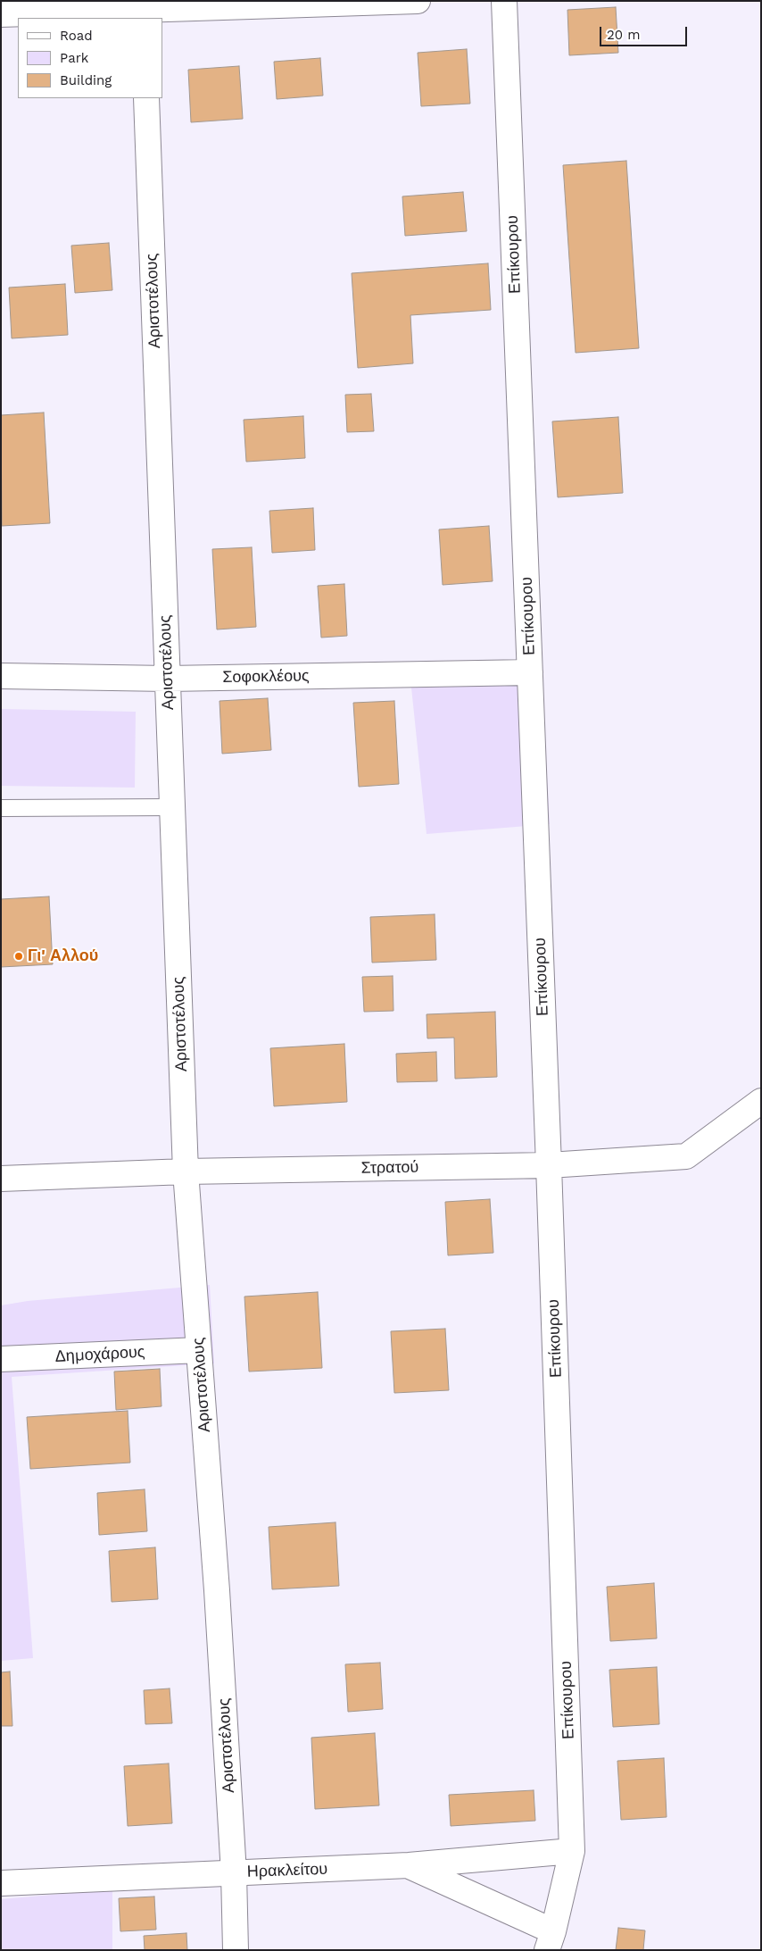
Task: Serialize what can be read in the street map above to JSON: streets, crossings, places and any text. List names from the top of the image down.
{
  "streets": {
    "street": [
      "Επίκουρου",
      "Αριστοτέλους",
      "Σοφοκλέους",
      "Στρατού",
      "Δημοχάρους",
      "Ηρακλείτου"
    ]
  },
  "crossings": [
    ["Επίκουρου", "Σοφοκλέους"],
    ["Επίκουρου", "Στρατού"],
    ["Επίκουρου", "Ηρακλείτου"],
    ["Αριστοτέλους", "Σοφοκλέους"],
    ["Αριστοτέλους", "Στρατού"],
    ["Αριστοτέλους", "Δημοχάρους"],
    ["Αριστοτέλους", "Ηρακλείτου"]
  ],
  "places": ["Γι' Αλλού"],
  "legend": ["Road", "Park", "Building"],
  "scale_bar": "20 m"
}
